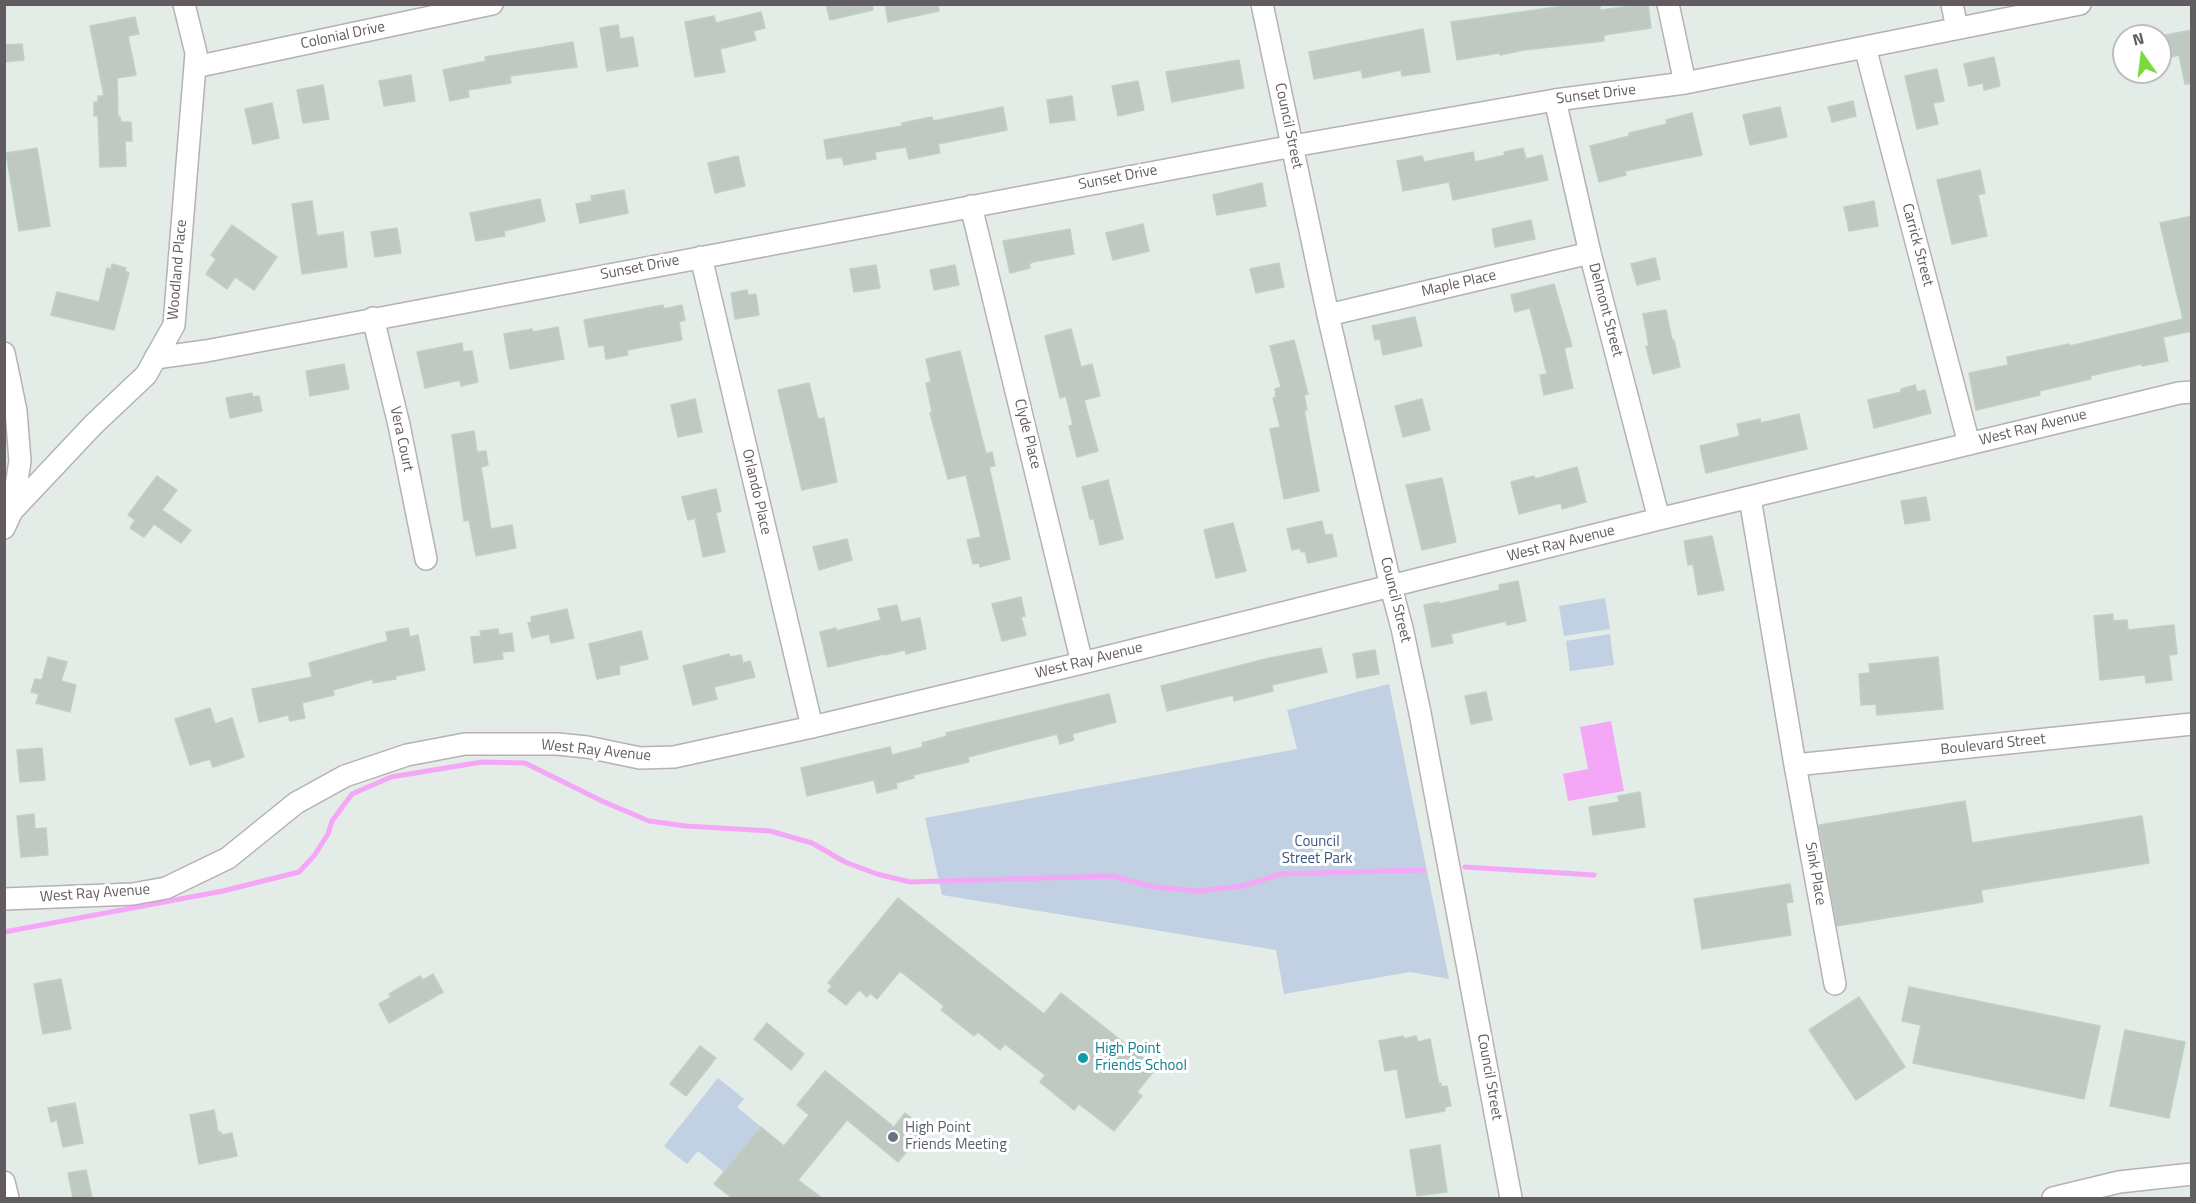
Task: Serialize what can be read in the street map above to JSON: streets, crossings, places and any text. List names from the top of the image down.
{
  "streets": {
    "street": [
      "Colonial Drive",
      "Sunset Drive",
      "Council Street",
      "Carrick Street",
      "Woodland Place",
      "Maple Place",
      "Delmont Street",
      "West Ray Avenue",
      "Clyde Place",
      "Vera Court",
      "Orlando Place",
      "Boulevard Street",
      "Sink Place"
    ]
  },
  "crossings": [
    ["Colonial Drive", "Woodland Place"],
    ["Sunset Drive", "Council Street"],
    ["Sunset Drive", "Carrick Street"],
    ["Sunset Drive", "Woodland Place"],
    ["Sunset Drive", "Delmont Street"],
    ["Sunset Drive", "Clyde Place"],
    ["Sunset Drive", "Vera Court"],
    ["Sunset Drive", "Orlando Place"],
    ["Council Street", "Maple Place"],
    ["Council Street", "West Ray Avenue"],
    ["Carrick Street", "West Ray Avenue"],
    ["Maple Place", "Delmont Street"],
    ["Delmont Street", "West Ray Avenue"],
    ["West Ray Avenue", "Clyde Place"],
    ["West Ray Avenue", "Orlando Place"],
    ["Boulevard Street", "Sink Place"]
  ],
  "parks": ["Council Street Park"],
  "places": ["High Point Friends School", "High Point Friends Meeting"],
  "north": "top"
}
